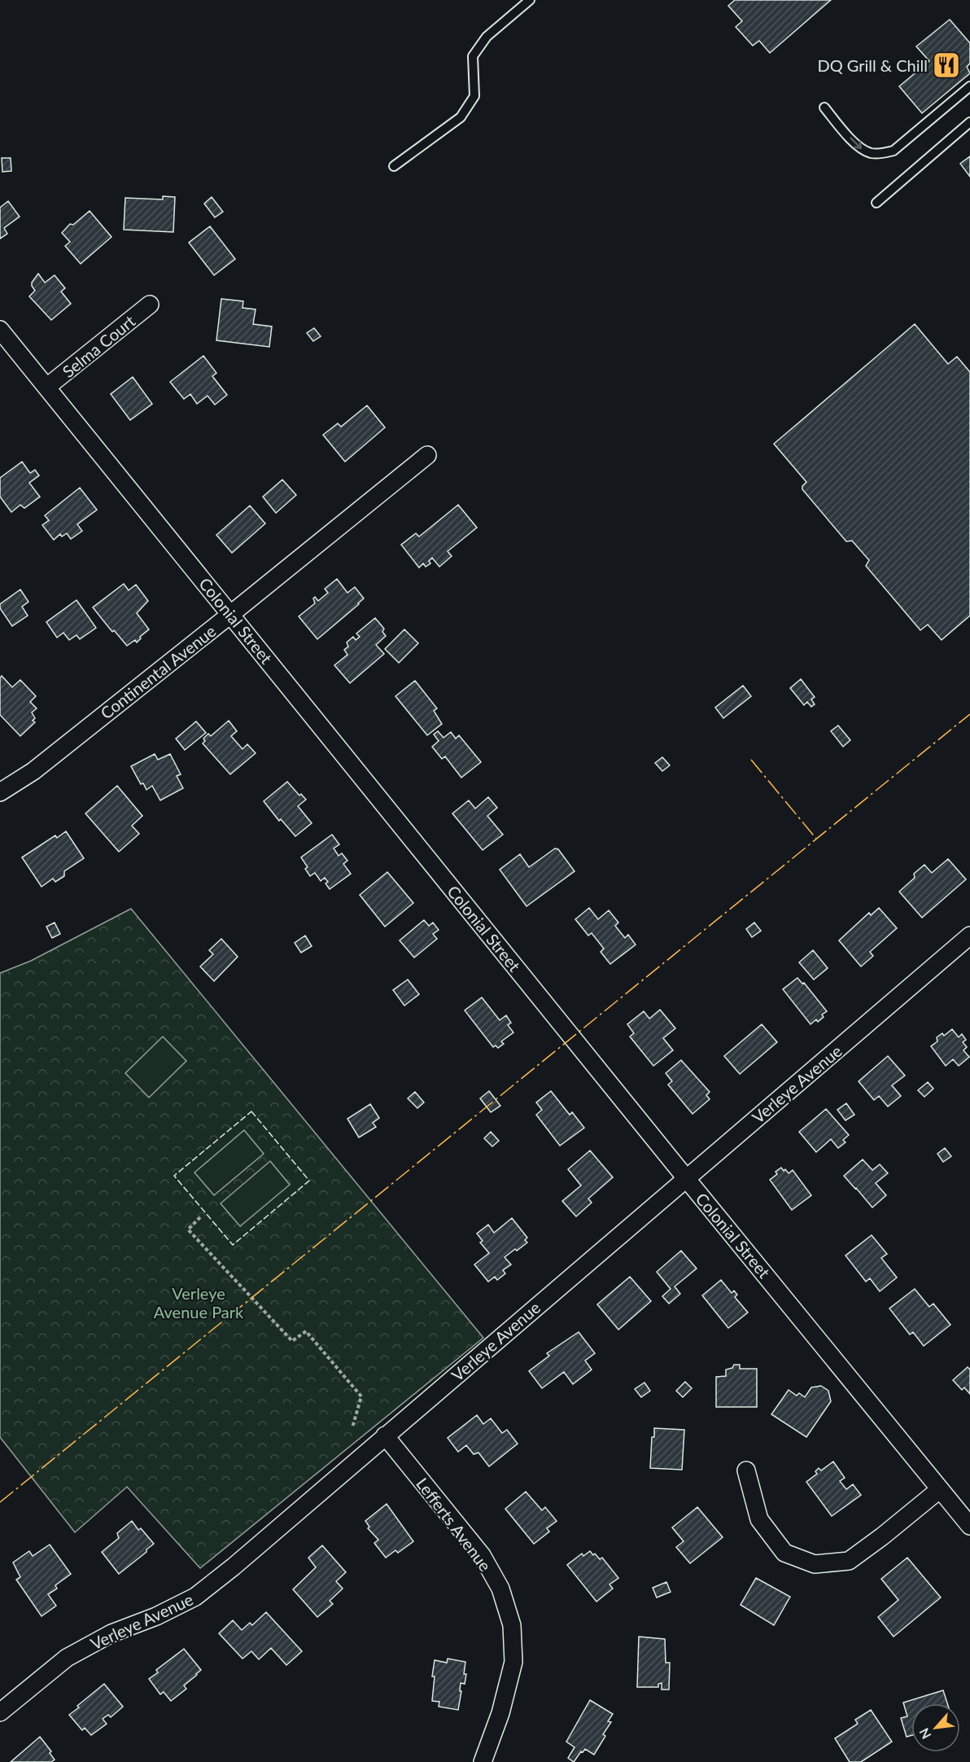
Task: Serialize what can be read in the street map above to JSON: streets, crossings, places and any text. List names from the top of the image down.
{
  "streets": {
    "street": [
      "Selma Court",
      "Colonial Street",
      "Continental Avenue",
      "Verleye Avenue",
      "Lefferts Avenue"
    ]
  },
  "crossings": [
    ["Selma Court", "Colonial Street"],
    ["Colonial Street", "Continental Avenue"],
    ["Colonial Street", "Verleye Avenue"],
    ["Verleye Avenue", "Lefferts Avenue"]
  ],
  "parks": ["Verleye Avenue Park"],
  "places": {
    "restaurant": ["DQ Grill & Chill"]
  },
  "north": "bottom left"
}
